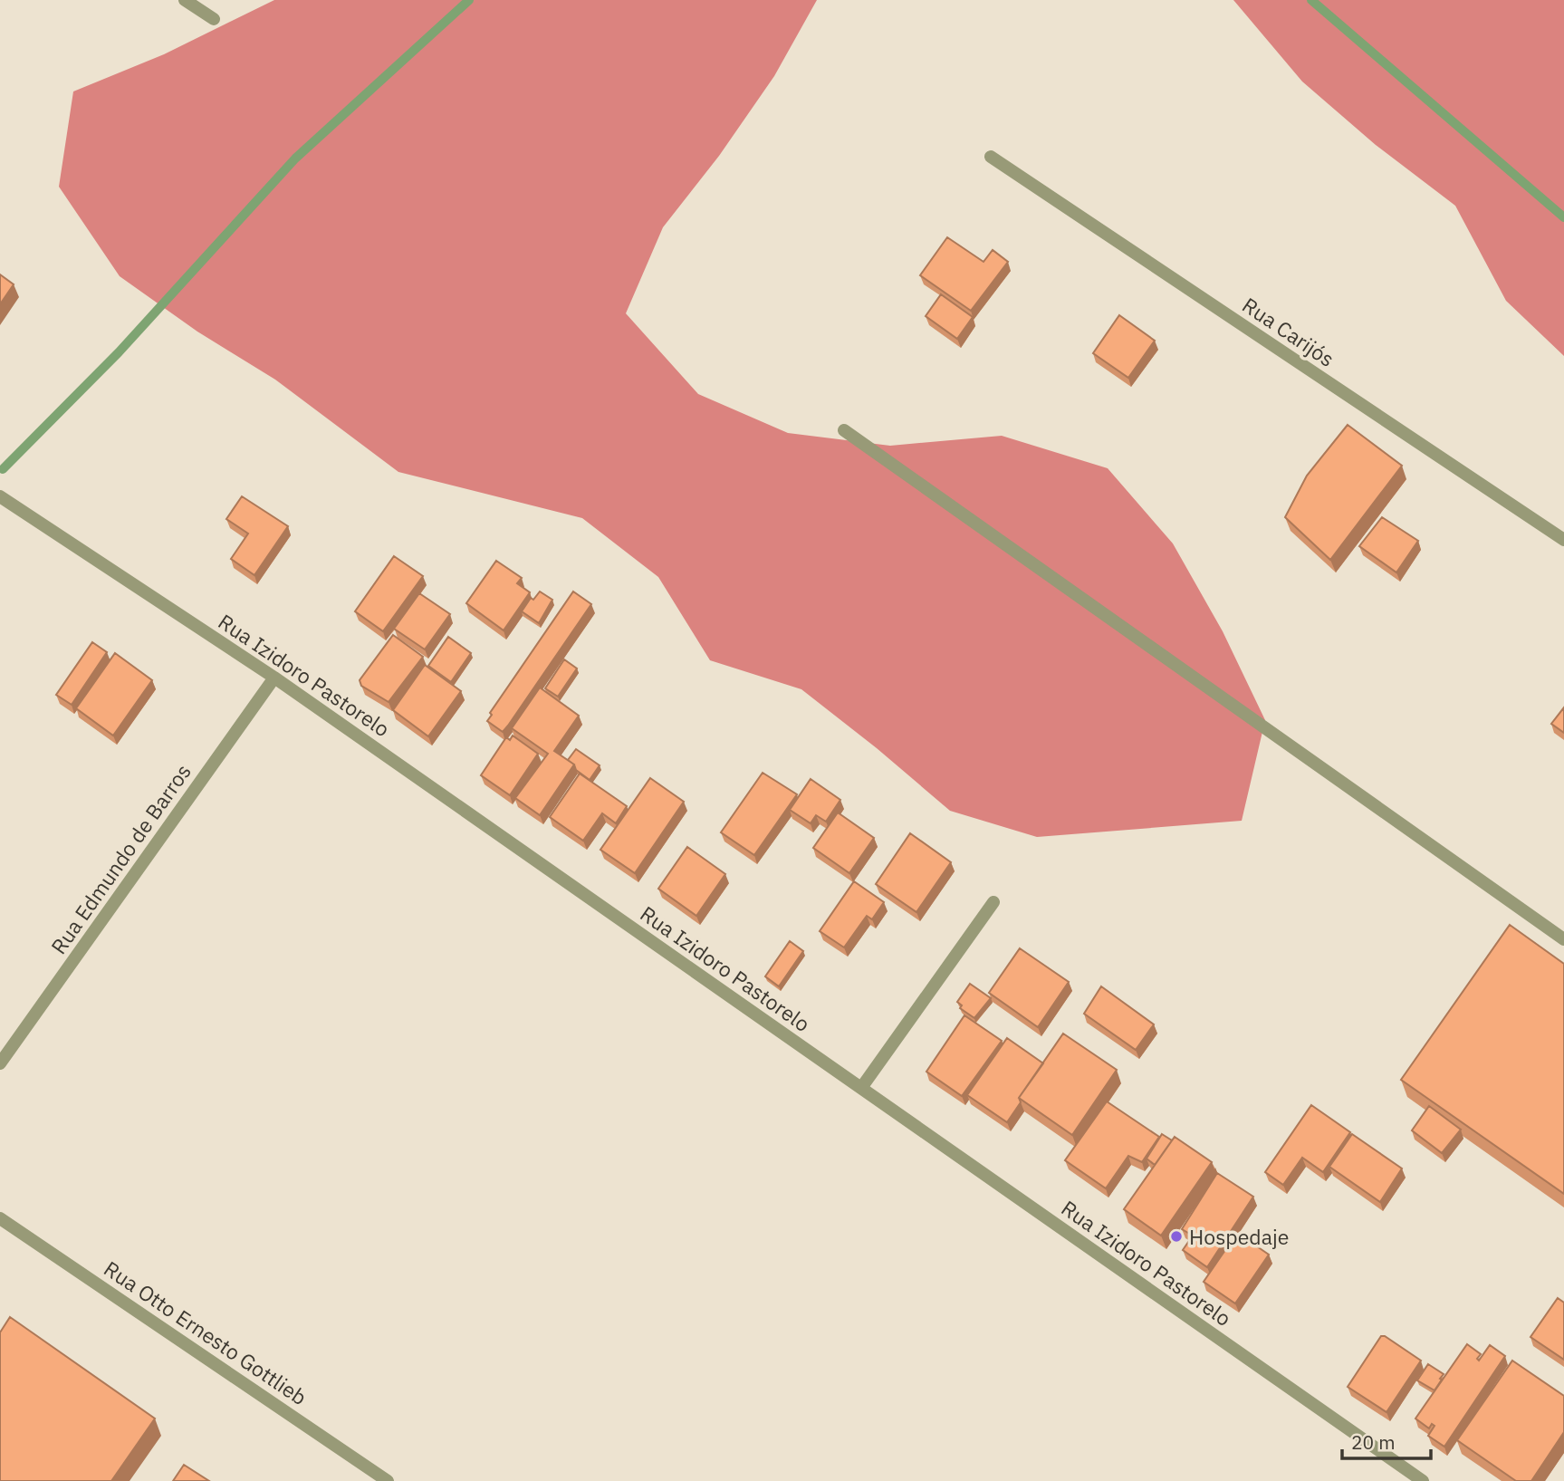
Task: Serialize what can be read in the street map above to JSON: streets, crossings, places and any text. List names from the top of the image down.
{
  "streets": {
    "street": [
      "Rua Carijós",
      "Rua Izidoro Pastorelo",
      "Rua Edmundo de Barros",
      "Rua Otto Ernesto Gottlieb"
    ]
  },
  "crossings": [
    ["Rua Izidoro Pastorelo", "Rua Edmundo de Barros"]
  ],
  "places": ["Hospedaje"],
  "scale_bar": "20 m"
}
